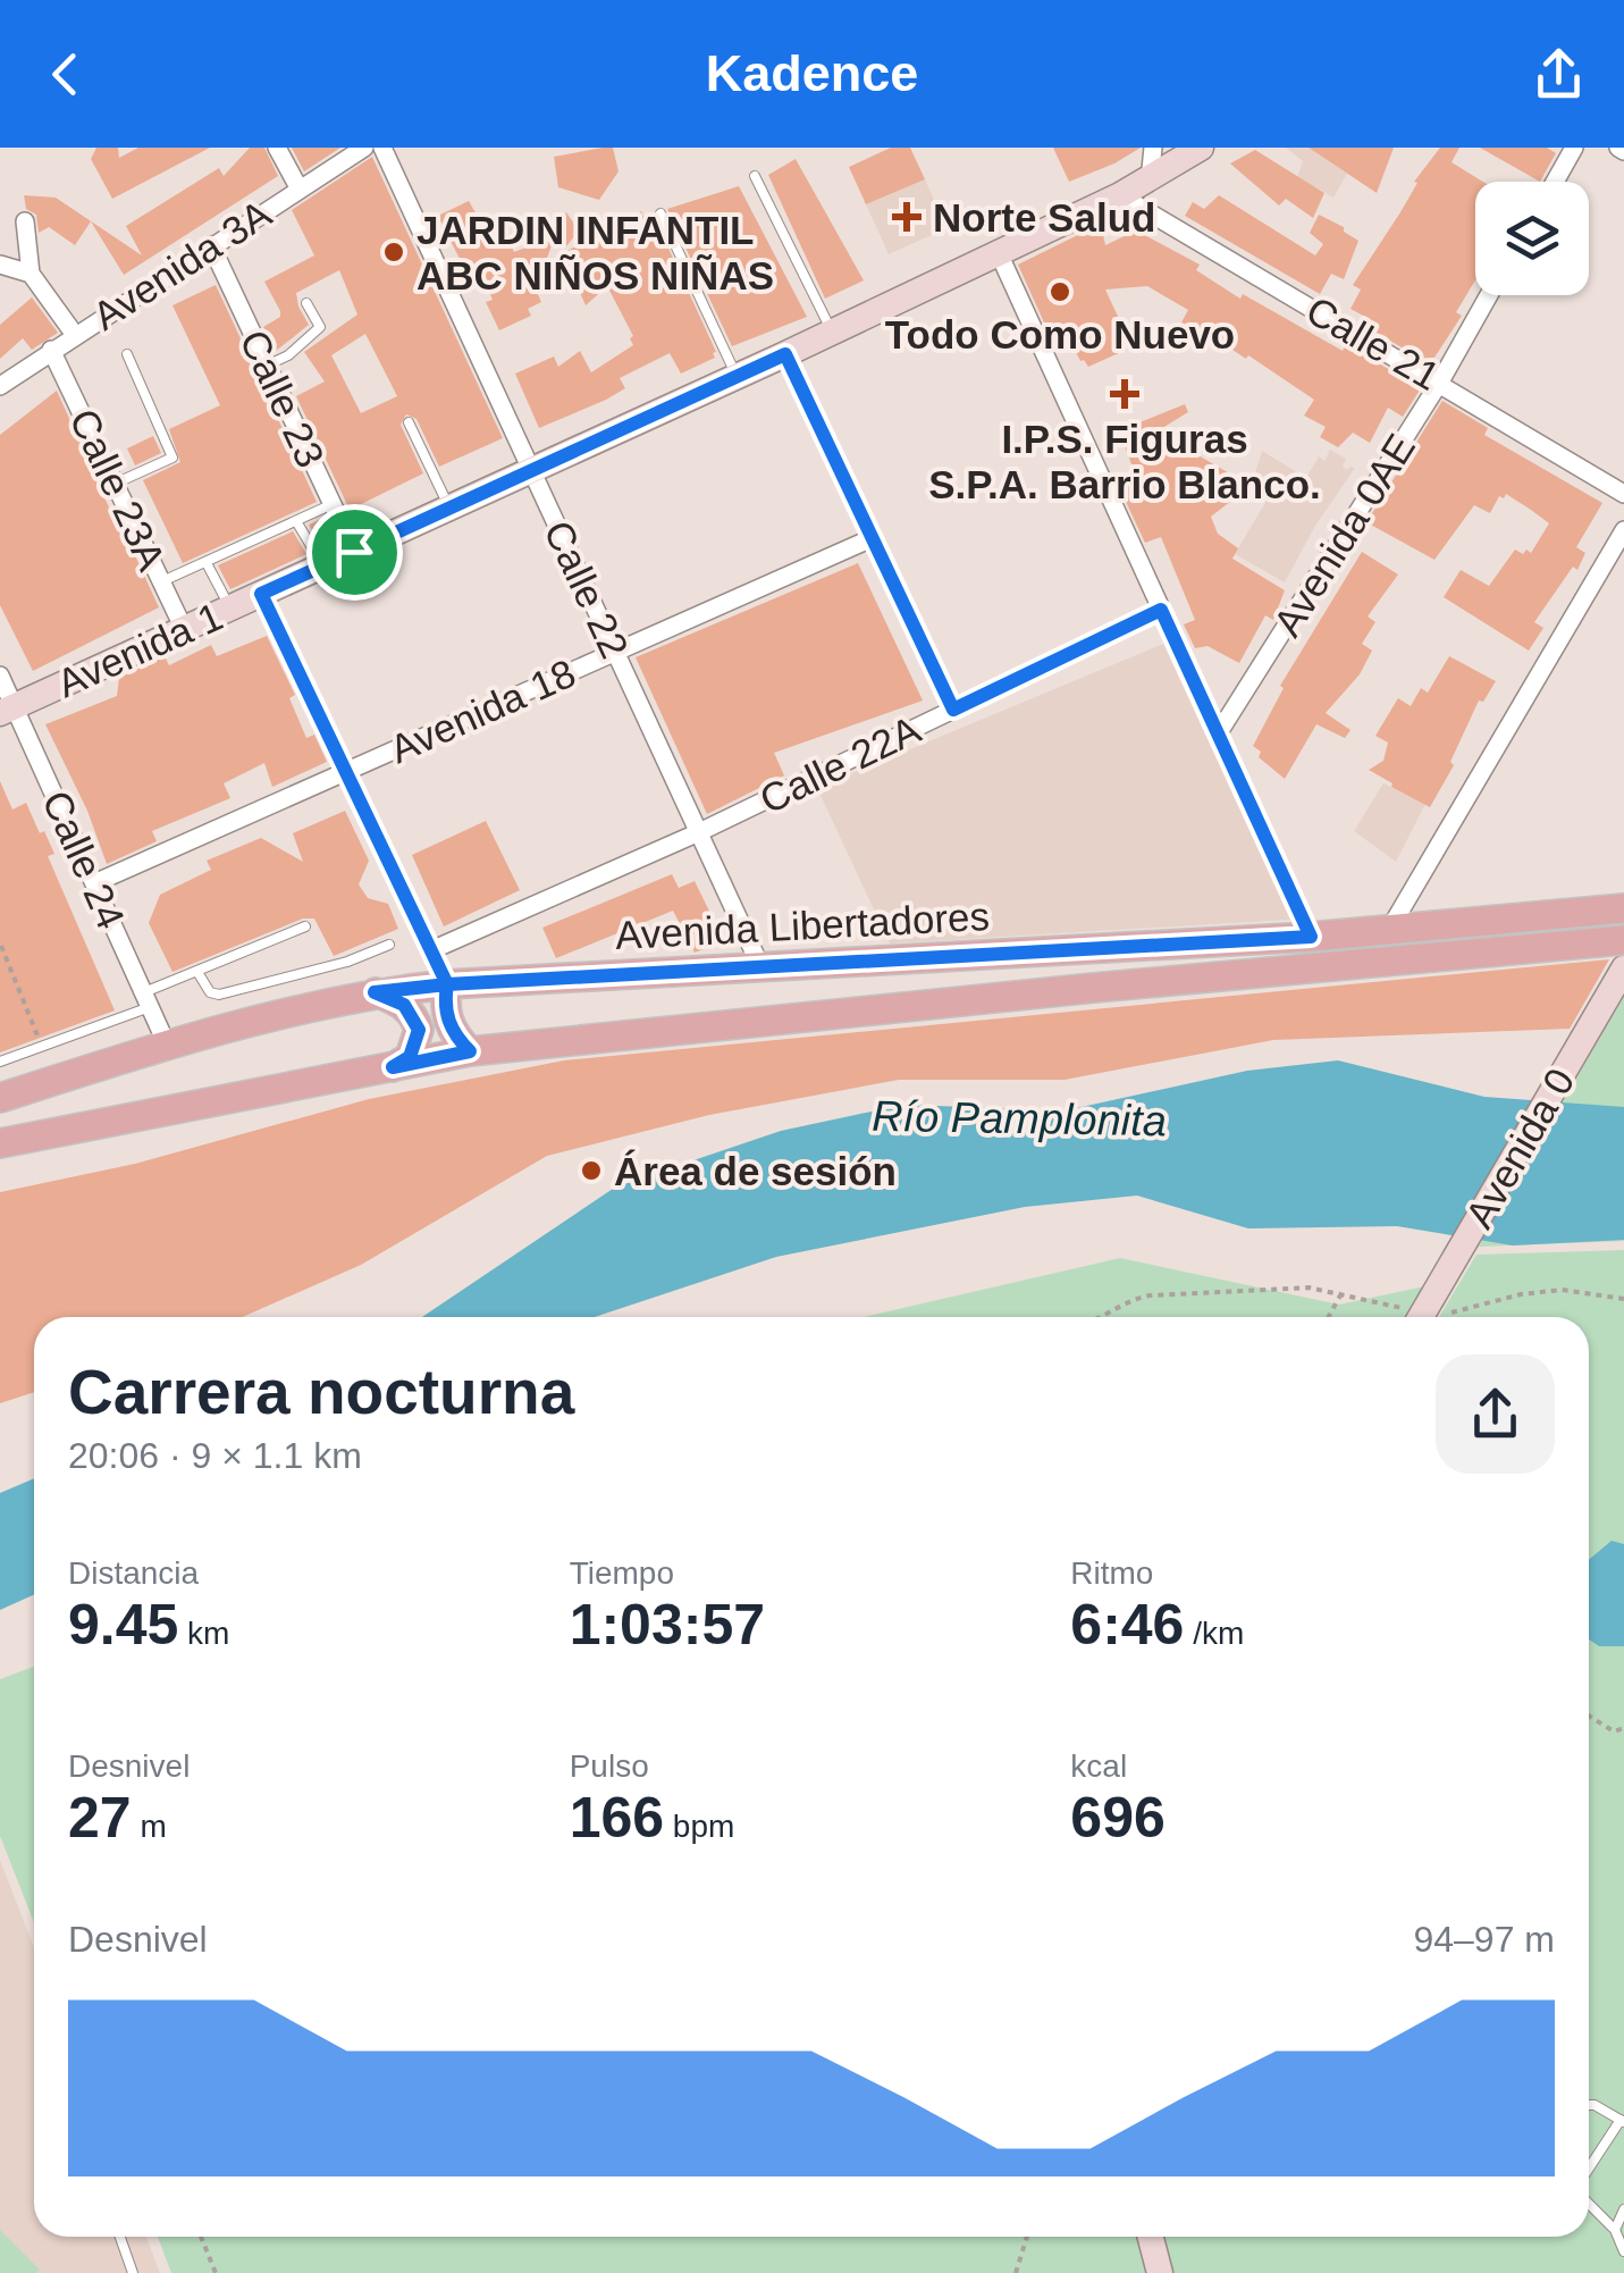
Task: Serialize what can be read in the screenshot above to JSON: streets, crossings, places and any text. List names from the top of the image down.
{
  "streets": {
    "main road": ["Avenida Libertadores"],
    "street": [
      "Avenida 3A",
      "Calle 21",
      "Calle 23",
      "Calle 23A",
      "Avenida 0AE",
      "Calle 22",
      "Avenida 1",
      "Avenida 18",
      "Calle 22A",
      "Calle 24",
      "Avenida 0"
    ]
  },
  "crossings": [
    ["Avenida 3A", "Calle 23"],
    ["Avenida 3A", "Calle 23A"],
    ["Calle 21", "Avenida 0AE"],
    ["Calle 21", "Avenida 1"],
    ["Calle 23", "Avenida 1"],
    ["Calle 23A", "Avenida 1"],
    ["Calle 22", "Avenida 1"],
    ["Calle 22", "Avenida 18"],
    ["Calle 22", "Calle 22A"],
    ["Calle 22", "Avenida Libertadores"],
    ["Avenida 1", "Calle 22A"],
    ["Avenida 1", "Calle 24"],
    ["Avenida 18", "Calle 22A"],
    ["Avenida 18", "Calle 24"],
    ["Calle 24", "Avenida Libertadores"]
  ],
  "water": ["Río Pamplonita"],
  "places": {
    "health": ["Norte Salud", "I.P.S. Figuras S.P.A. Barrio Blanco."],
    "other": ["JARDIN INFANTIL ABC NIÑOS NIÑAS", "Todo Como Nuevo", "Área de sesión"]
  },
  "page": {
    "header": "Kadence",
    "heading": ["Carrera nocturna", "20:06 · 9 × 1.1 km"],
    "stats": [
      ["Distancia", "9.45 km"],
      ["Tiempo", "1:03:57"],
      ["Ritmo", "6:46 /km"],
      ["Desnivel", "27 m"],
      ["Pulso", "166 bpm"],
      ["kcal", "696"]
    ],
    "chart": ["Desnivel", "94–97 m"]
  }
}
